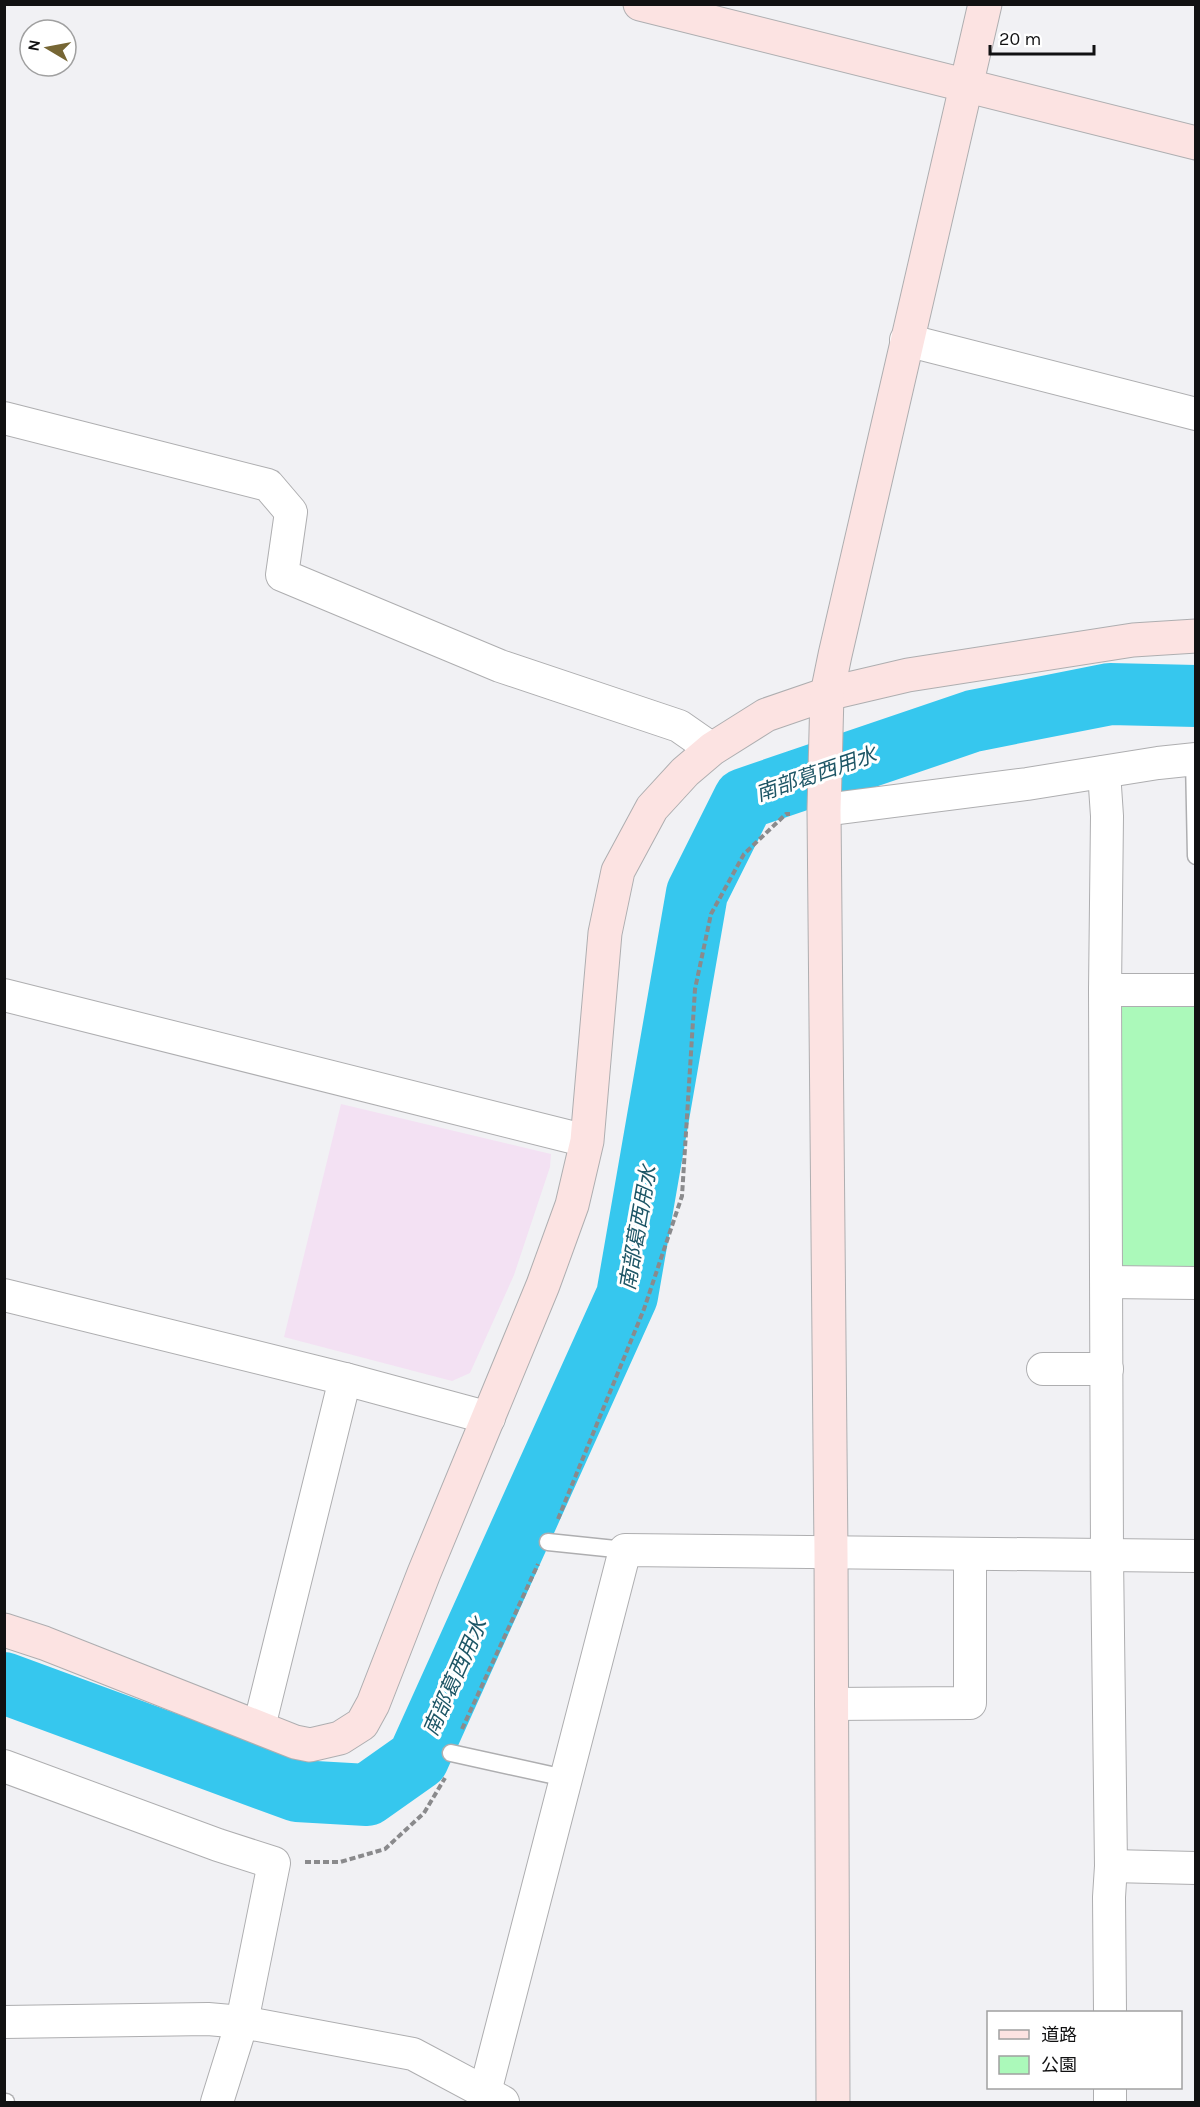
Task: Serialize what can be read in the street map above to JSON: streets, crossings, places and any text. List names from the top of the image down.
{
  "water": ["南部葛西用水"],
  "legend": ["道路", "公園"],
  "scale_bar": "20 m",
  "north": "left"
}
